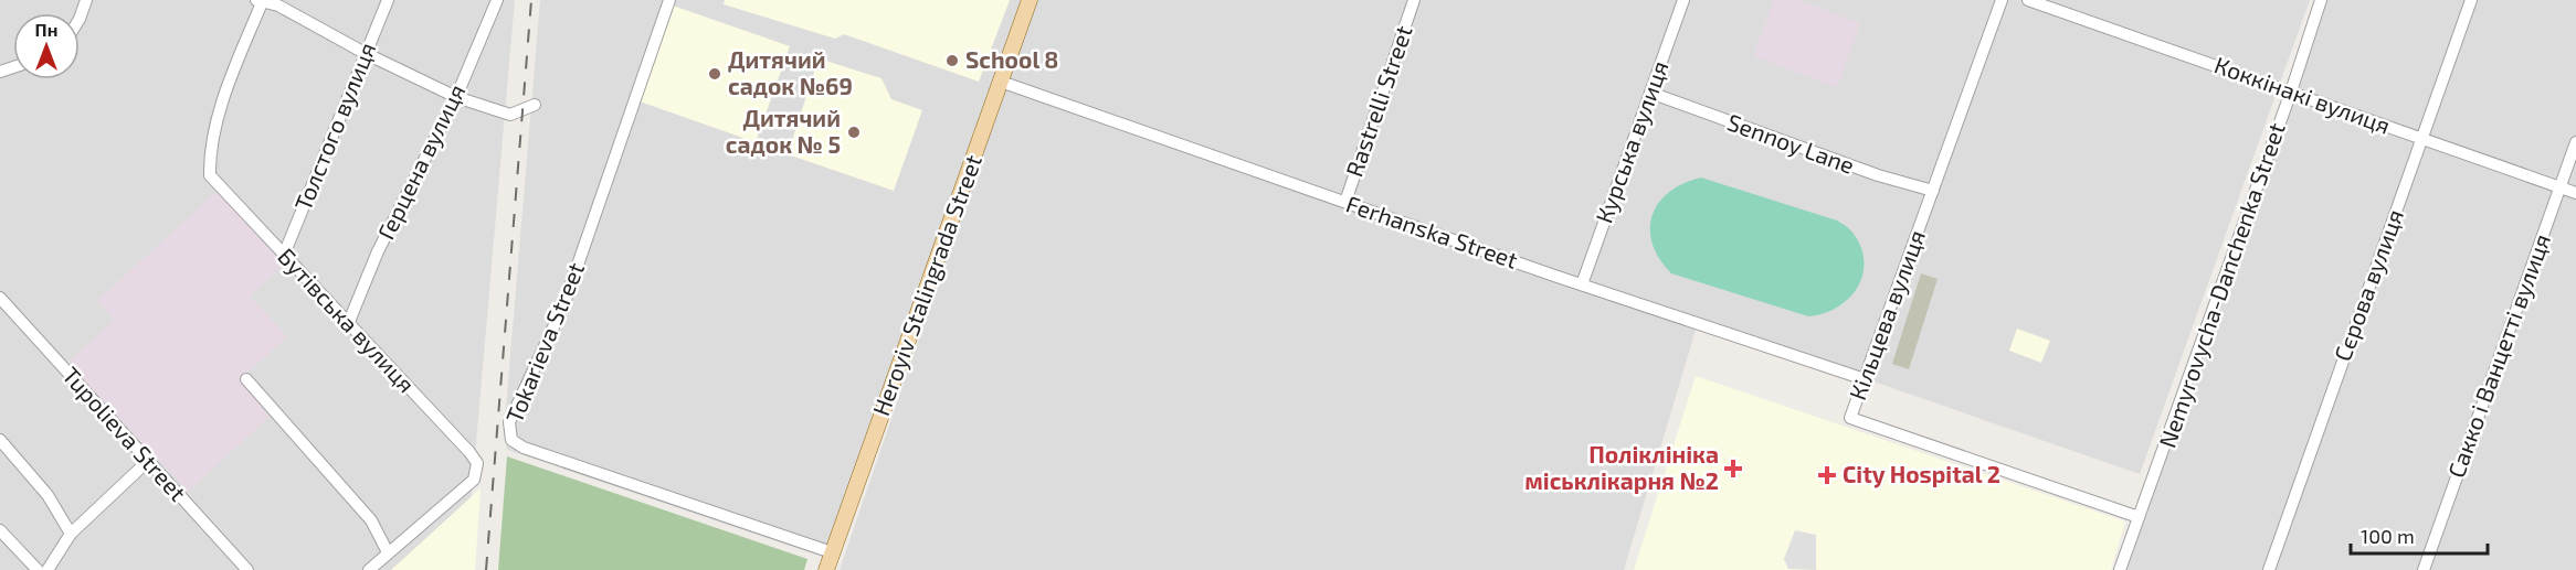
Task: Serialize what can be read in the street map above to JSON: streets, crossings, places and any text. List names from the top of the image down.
{
  "streets": {
    "main road": ["Heroyiv Stalingrada Street"],
    "street": [
      "Коккінакі вулиця",
      "Rastrelli Street",
      "Толстого вулиця",
      "Курська вулиця",
      "Sennoy Lane",
      "Герцена вулиця",
      "Ferhanska Street",
      "Nemyrovycha-Danchenka Street",
      "Сєрова вулиця",
      "Кільцева вулиця",
      "Бутівська вулиця",
      "Tokarieva Street",
      "Сакко і Ванцетті вулиця",
      "Tupolieva Street"
    ]
  },
  "crossings": [
    ["Коккінакі вулиця", "Nemyrovycha-Danchenka Street"],
    ["Коккінакі вулиця", "Сєрова вулиця"],
    ["Коккінакі вулиця", "Сакко і Ванцетті вулиця"],
    ["Rastrelli Street", "Ferhanska Street"],
    ["Толстого вулиця", "Бутівська вулиця"],
    ["Курська вулиця", "Sennoy Lane"],
    ["Курська вулиця", "Ferhanska Street"],
    ["Sennoy Lane", "Кільцева вулиця"],
    ["Герцена вулиця", "Бутівська вулиця"],
    ["Ferhanska Street", "Heroyiv Stalingrada Street"],
    ["Ferhanska Street", "Кільцева вулиця"],
    ["Heroyiv Stalingrada Street", "Tokarieva Street"],
    ["Nemyrovycha-Danchenka Street", "Кільцева вулиця"]
  ],
  "places": {
    "other": ["School 8", "Дитячий садок №69", "Дитячий садок № 5"],
    "health": ["Поліклініка міськлікарня №2", "City Hospital 2"]
  },
  "scale_bar": "100 m",
  "north": "top"
}
